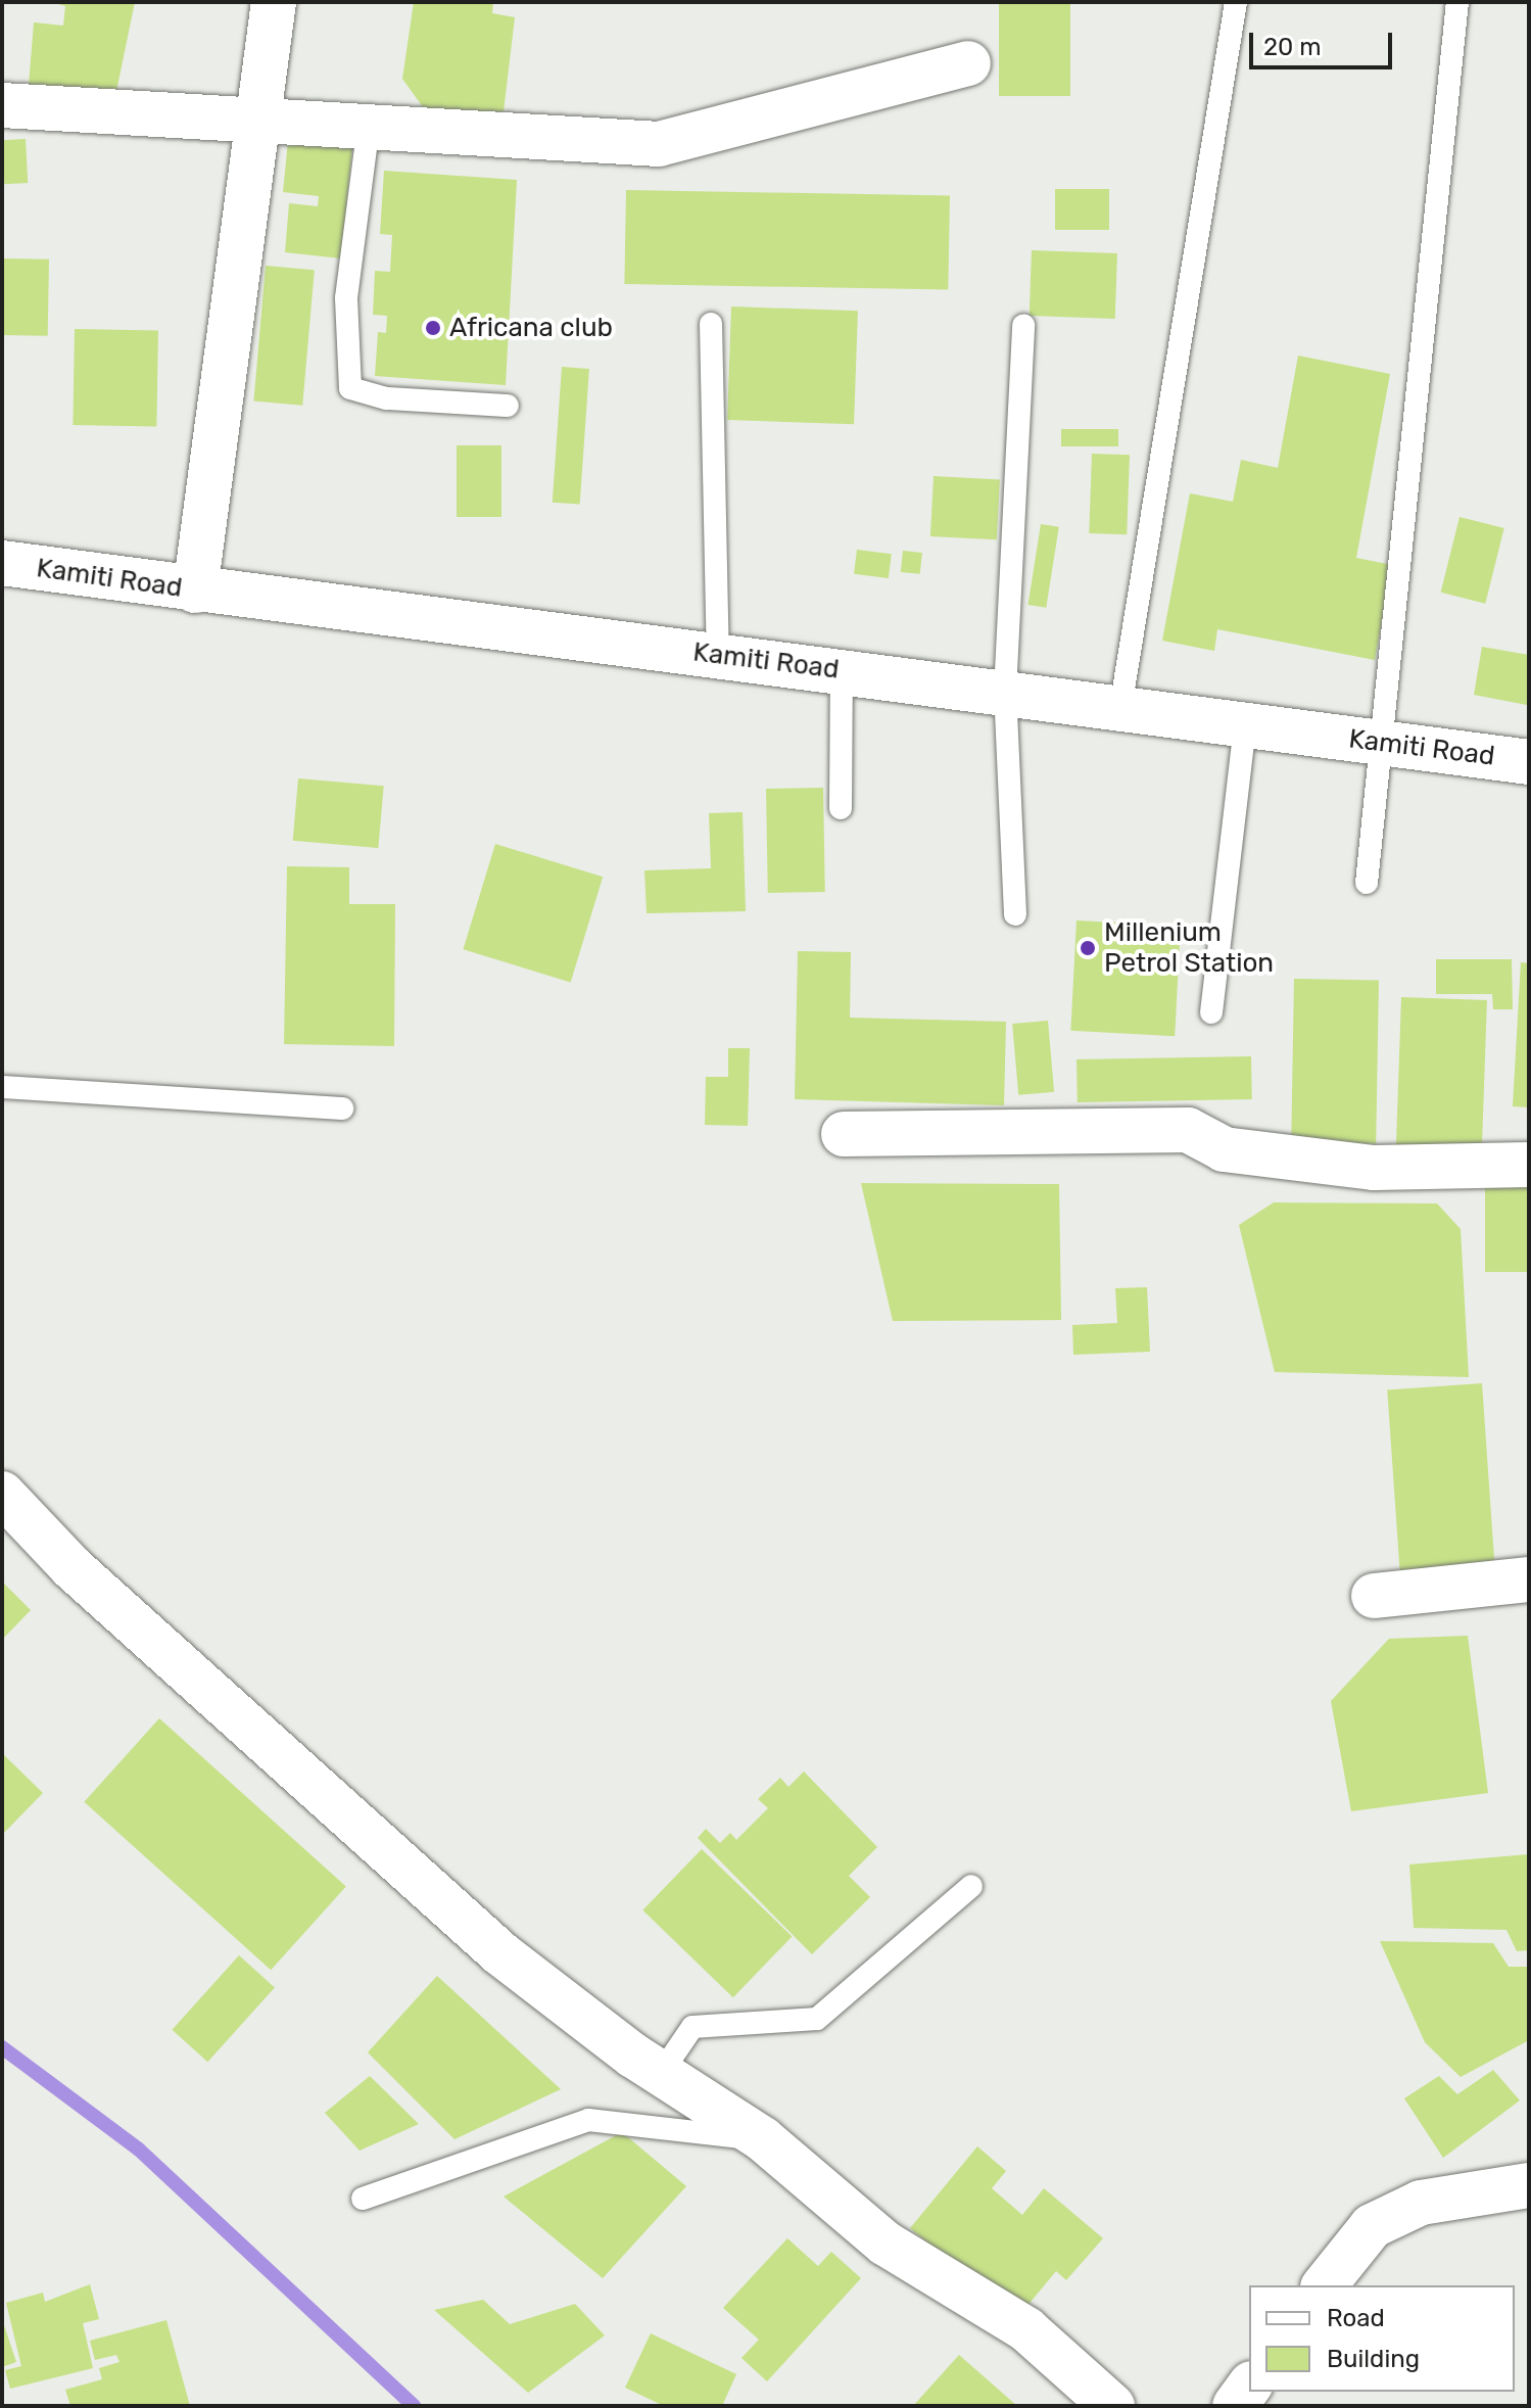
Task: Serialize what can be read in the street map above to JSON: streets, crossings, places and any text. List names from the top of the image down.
{
  "streets": {
    "street": ["Kamiti Road"]
  },
  "places": ["Africana club", "Millenium Petrol Station"],
  "legend": ["Road", "Building"],
  "scale_bar": "20 m"
}
